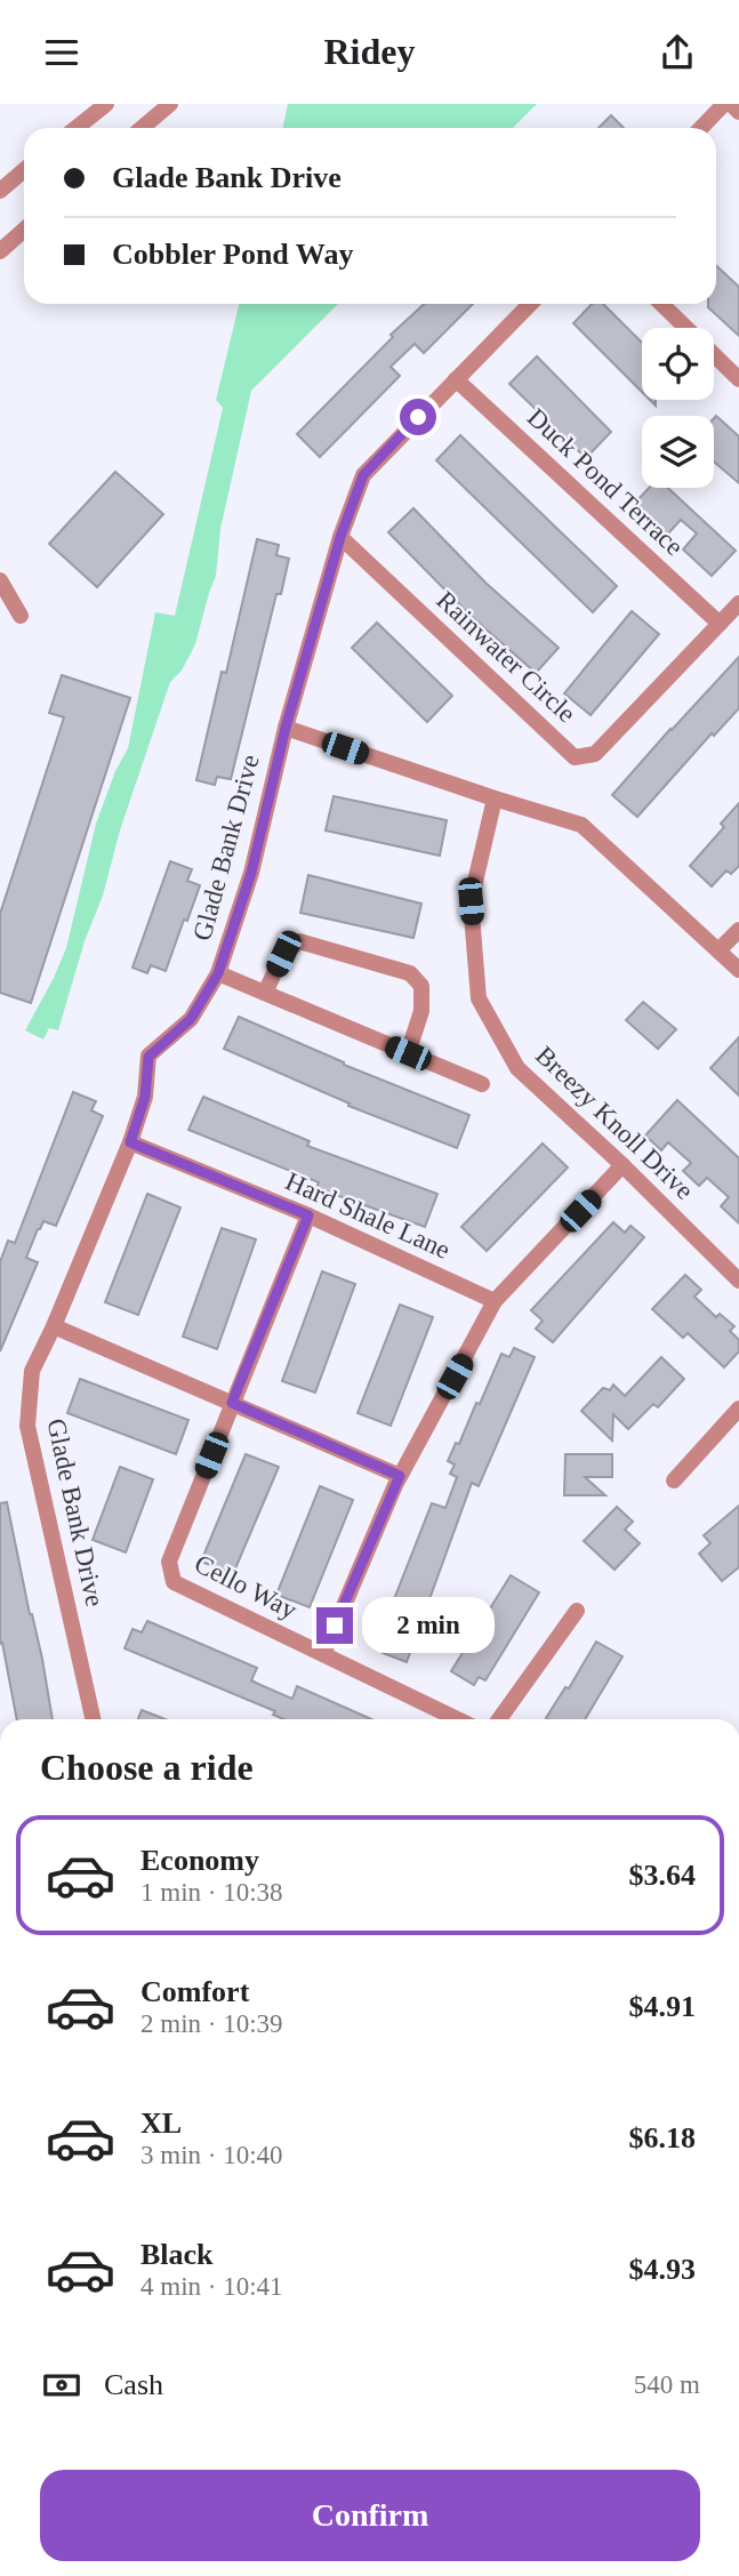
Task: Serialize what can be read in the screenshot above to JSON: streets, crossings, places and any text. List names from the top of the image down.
{
  "streets": {
    "street": [
      "Duck Pond Terrace",
      "Rainwater Circle",
      "Glade Bank Drive",
      "Breezy Knoll Drive",
      "Hard Shale Lane",
      "Cello Way"
    ]
  },
  "crossings": [
    ["Duck Pond Terrace", "Rainwater Circle"],
    ["Duck Pond Terrace", "Glade Bank Drive"],
    ["Rainwater Circle", "Glade Bank Drive"],
    ["Glade Bank Drive", "Hard Shale Lane"],
    ["Hard Shale Lane", "Cello Way"]
  ],
  "page": {
    "header": "Ridey",
    "banner": ["Glade Bank Drive", "Cobbler Pond Way"],
    "bubble": "2 min",
    "heading": "Choose a ride",
    "list": [
      {
        "name": "Economy",
        "note": "1 min · 10:38",
        "value": "$3.64"
      },
      {
        "name": "Comfort",
        "note": "2 min · 10:39",
        "value": "$4.91"
      },
      {
        "name": "XL",
        "note": "3 min · 10:40",
        "value": "$6.18"
      },
      {
        "name": "Black",
        "note": "4 min · 10:41",
        "value": "$4.93"
      }
    ],
    "pay": ["Cash", "540 m"],
    "buttons": "Confirm"
  }
}
